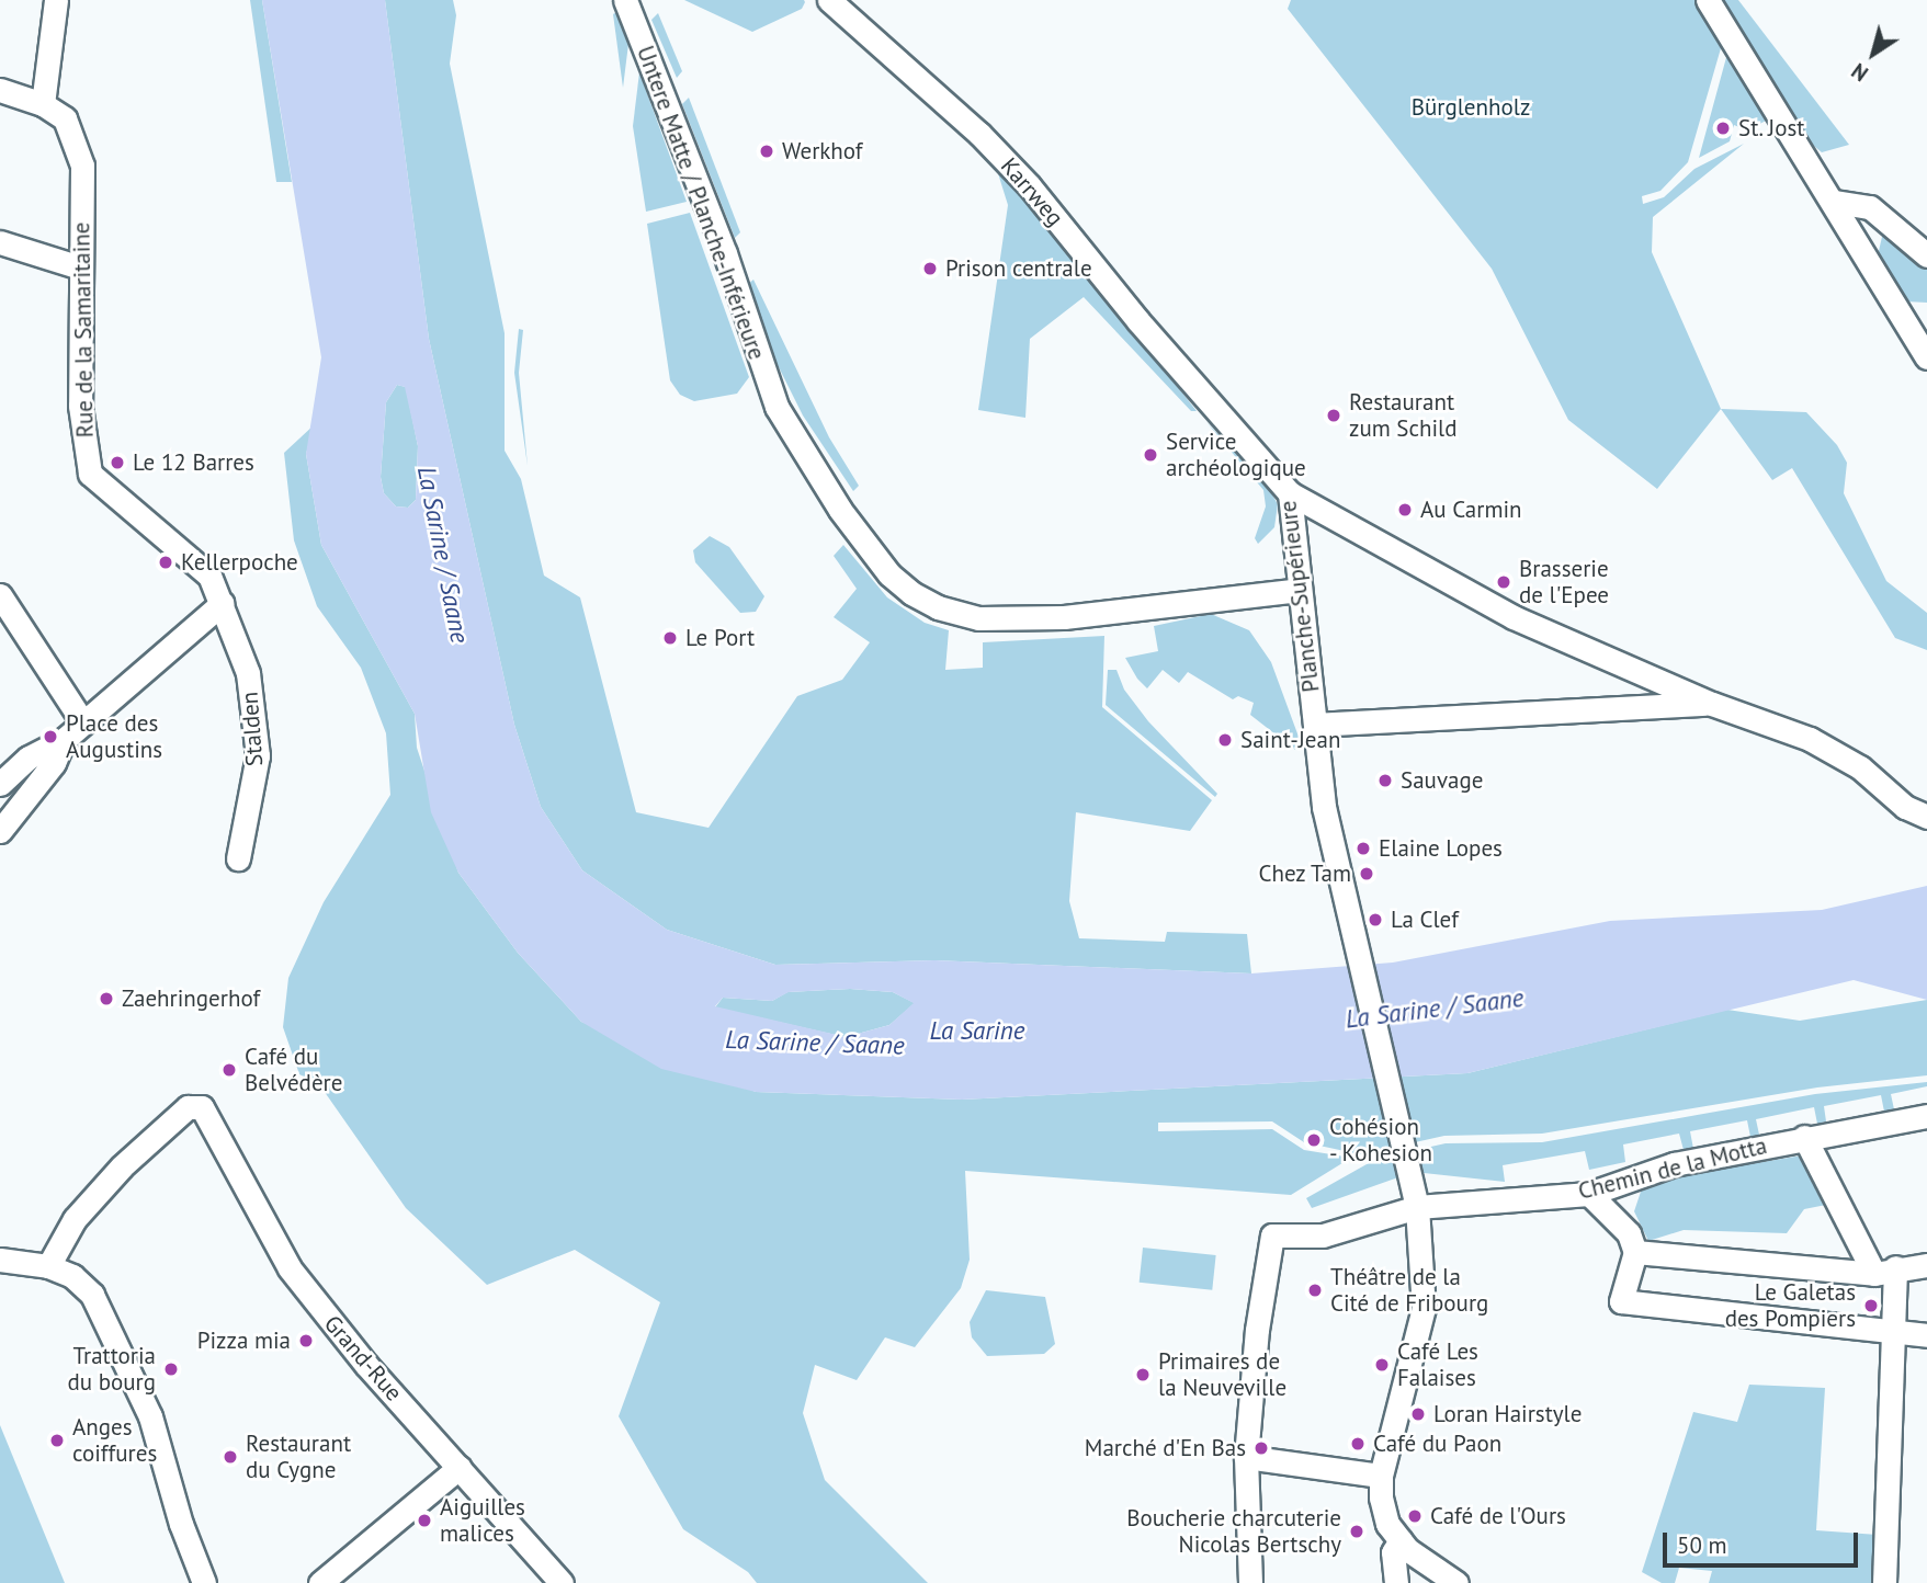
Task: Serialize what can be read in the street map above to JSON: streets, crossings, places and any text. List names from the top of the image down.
{
  "streets": {
    "street": [
      "Karrweg",
      "Untere Matte / Planche-Inférieure",
      "Rue de la Samaritaine",
      "Planche-Supérieure",
      "Stalden",
      "Chemin de la Motta",
      "Grand-Rue"
    ]
  },
  "crossings": [
    ["Karrweg", "Planche-Supérieure"],
    ["Untere Matte / Planche-Inférieure", "Planche-Supérieure"],
    ["Rue de la Samaritaine", "Stalden"],
    ["Planche-Supérieure", "Chemin de la Motta"]
  ],
  "water": ["La Sarine / Saane", "La Sarine"],
  "parks": ["Bürglenholz"],
  "places": [
    "St. Jost",
    "Werkhof",
    "Prison centrale",
    "Restaurant zum Schild",
    "Service archéologique",
    "Le 12 Barres",
    "Au Carmin",
    "Kellerpoche",
    "Brasserie de l'Epee",
    "Le Port",
    "Place des Augustins",
    "Saint-Jean",
    "Sauvage",
    "Elaine Lopes",
    "Chez Tam",
    "La Clef",
    "Zaehringerhof",
    "Café du Belvédère",
    "Cohésion - Kohesion",
    "Théâtre de la Cité de Fribourg",
    "Le Galetas des Pompiers",
    "Pizza mia",
    "Café Les Falaises",
    "Trattoria du bourg",
    "Primaires de la Neuveville",
    "Loran Hairstyle",
    "Anges coiffures",
    "Café du Paon",
    "Marché d'En Bas",
    "Restaurant du Cygne",
    "Café de l'Ours",
    "Aiguilles malices",
    "Boucherie charcuterie Nicolas Bertschy"
  ],
  "scale_bar": "50 m",
  "north": "bottom left"
}
